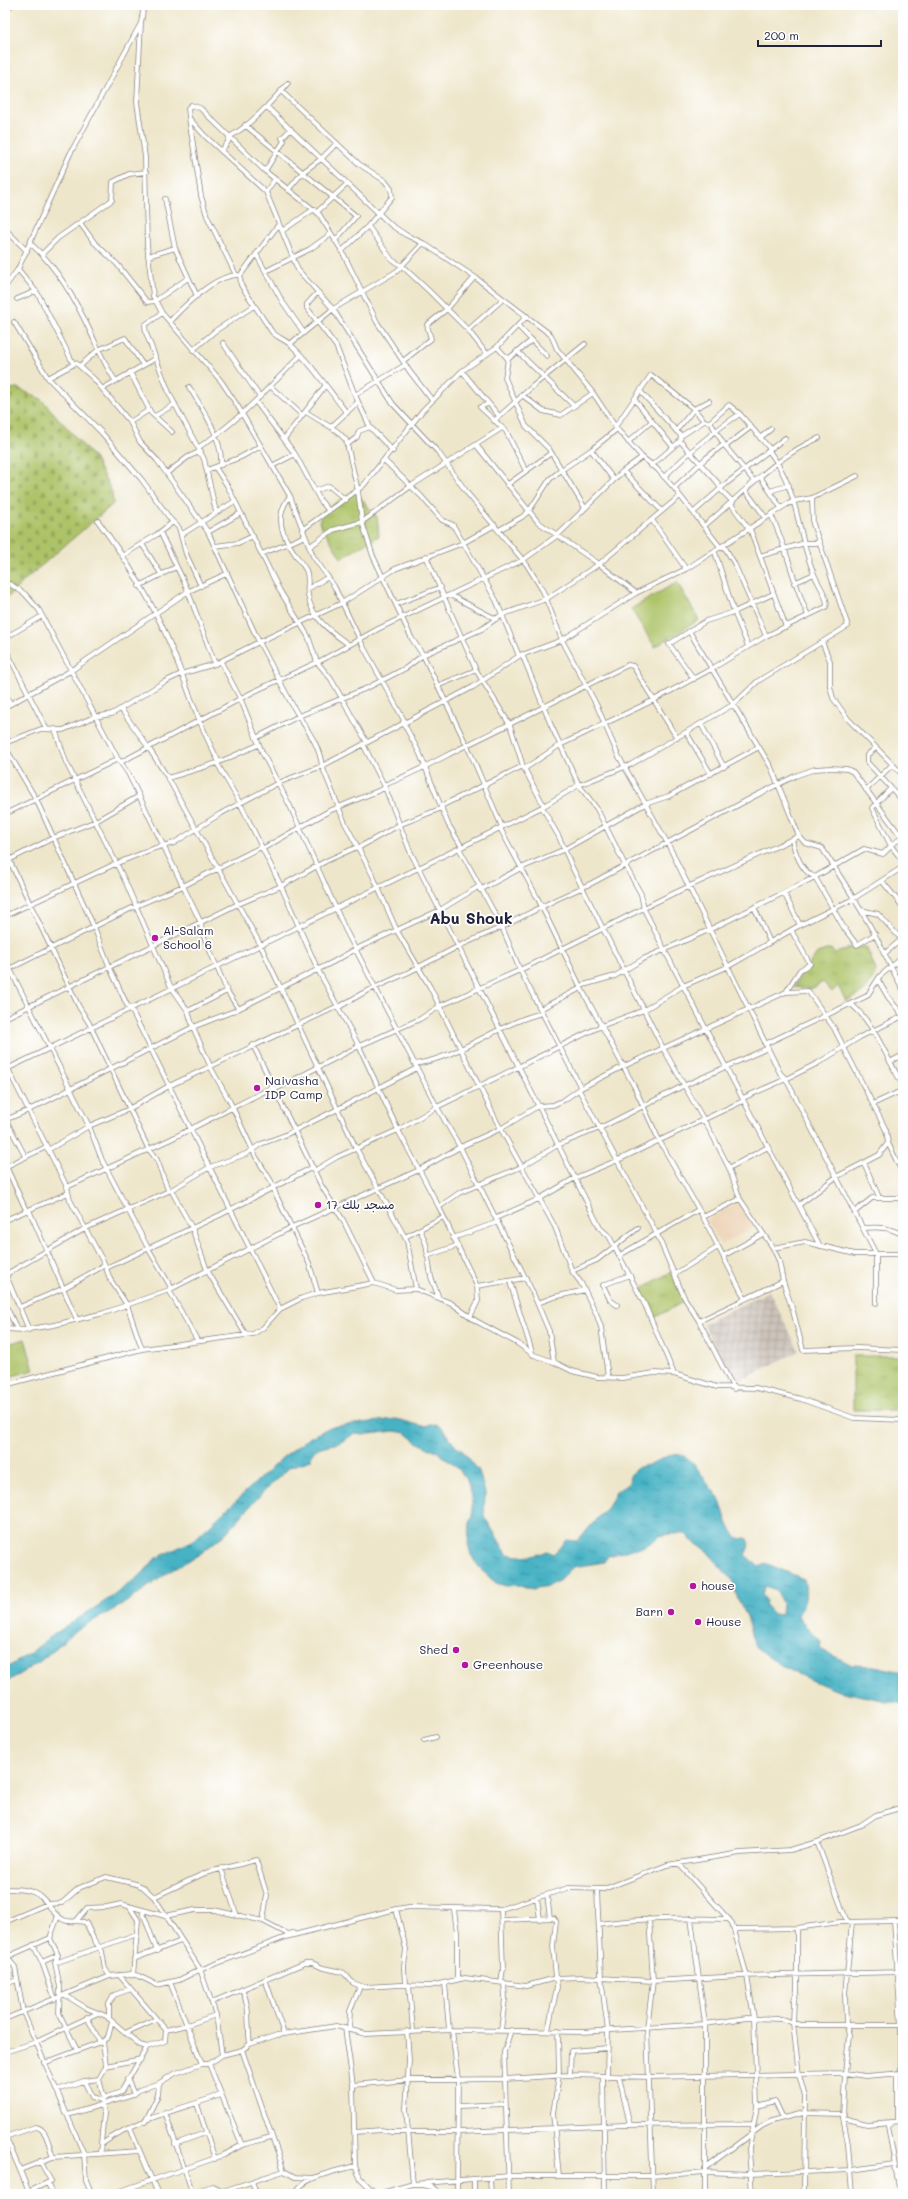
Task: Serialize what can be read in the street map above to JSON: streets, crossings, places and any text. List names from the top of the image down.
{
  "districts": ["Abu Shouk"],
  "places": [
    "Al-Salam School 6",
    "Naivasha IDP Camp",
    "مسجد بلك 17",
    "house",
    "Barn",
    "House",
    "Shed",
    "Greenhouse"
  ],
  "scale_bar": "200 m"
}
